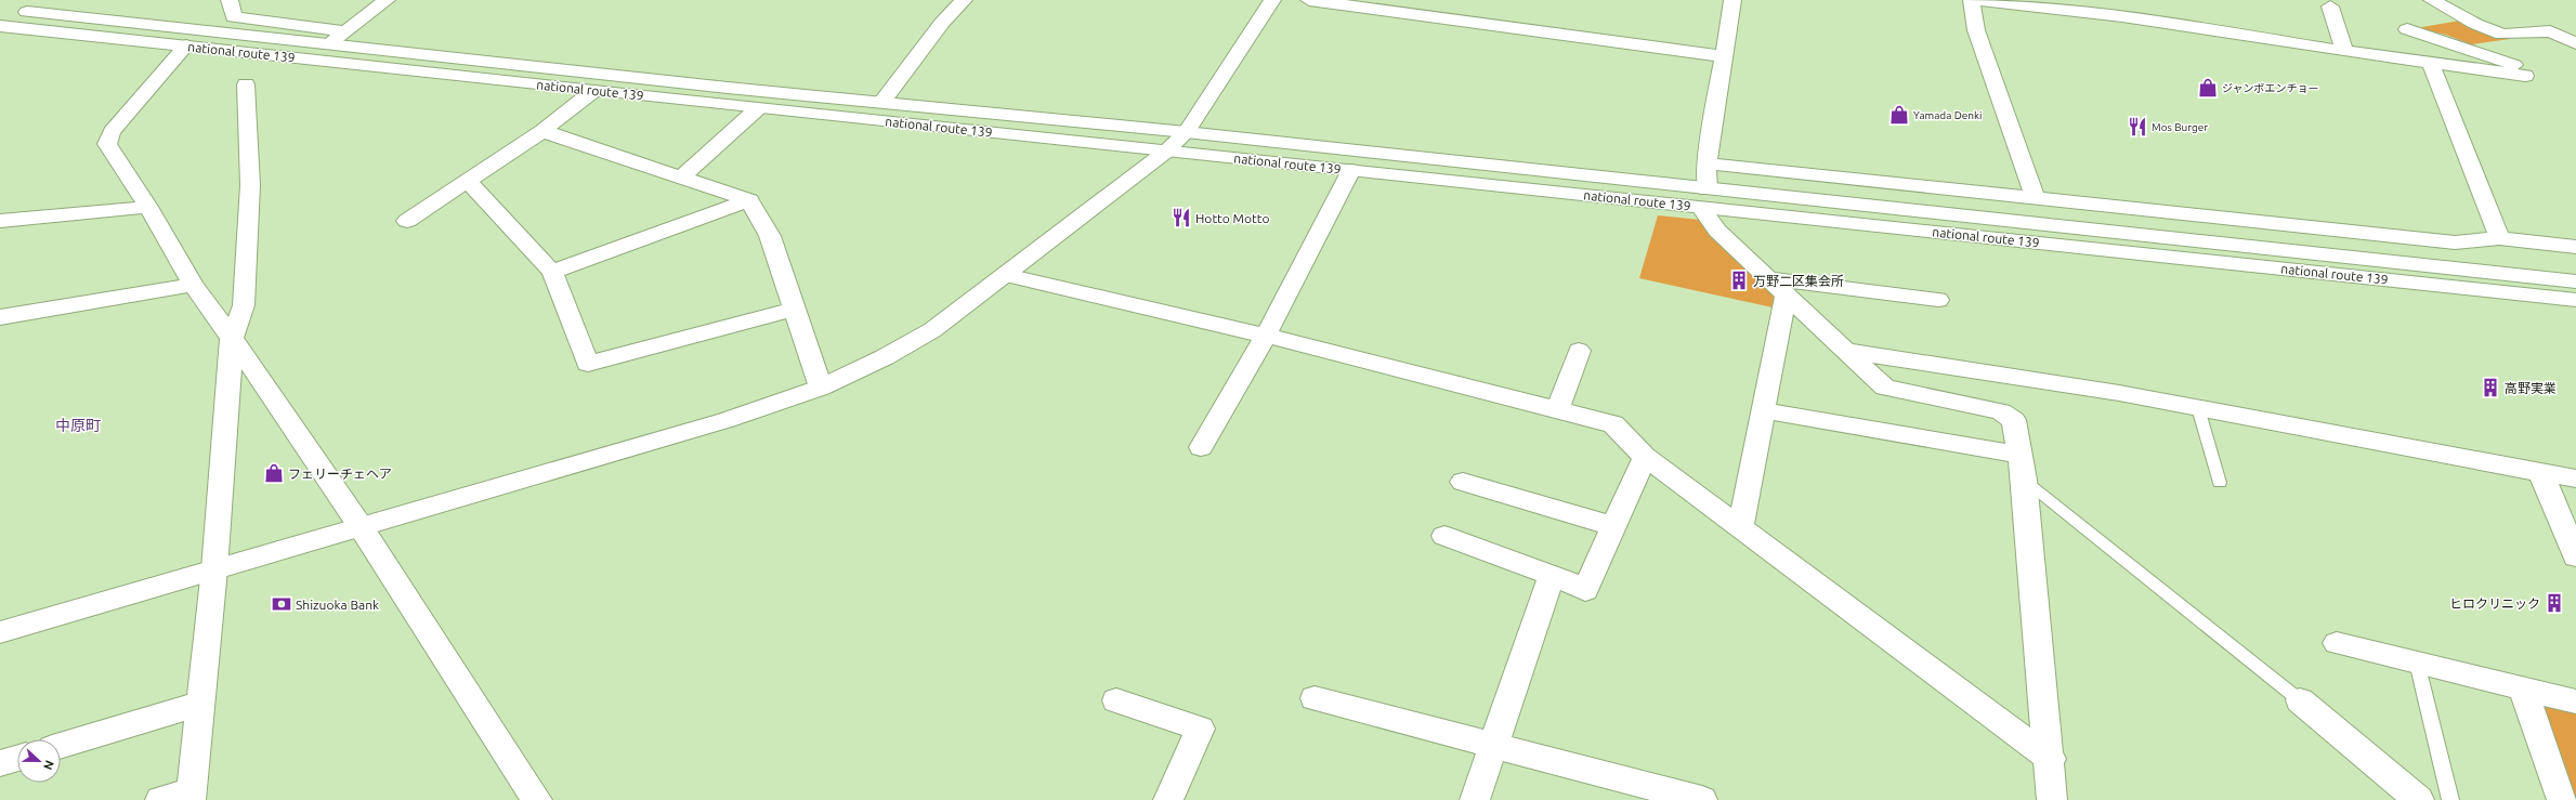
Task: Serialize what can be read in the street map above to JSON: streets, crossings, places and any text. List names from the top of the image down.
{
  "streets": {
    "main road": ["national route 139"]
  },
  "districts": ["中原町"],
  "places": {
    "shop": ["ジャンボエンチョー", "Yamada Denki", "フェリーチェヘア"],
    "restaurant": ["Mos Burger", "Hotto Motto"],
    "building": ["万野二区集会所", "高野実業", "ヒロクリニック"],
    "bank": ["Shizuoka Bank"]
  },
  "north": "right"
}
